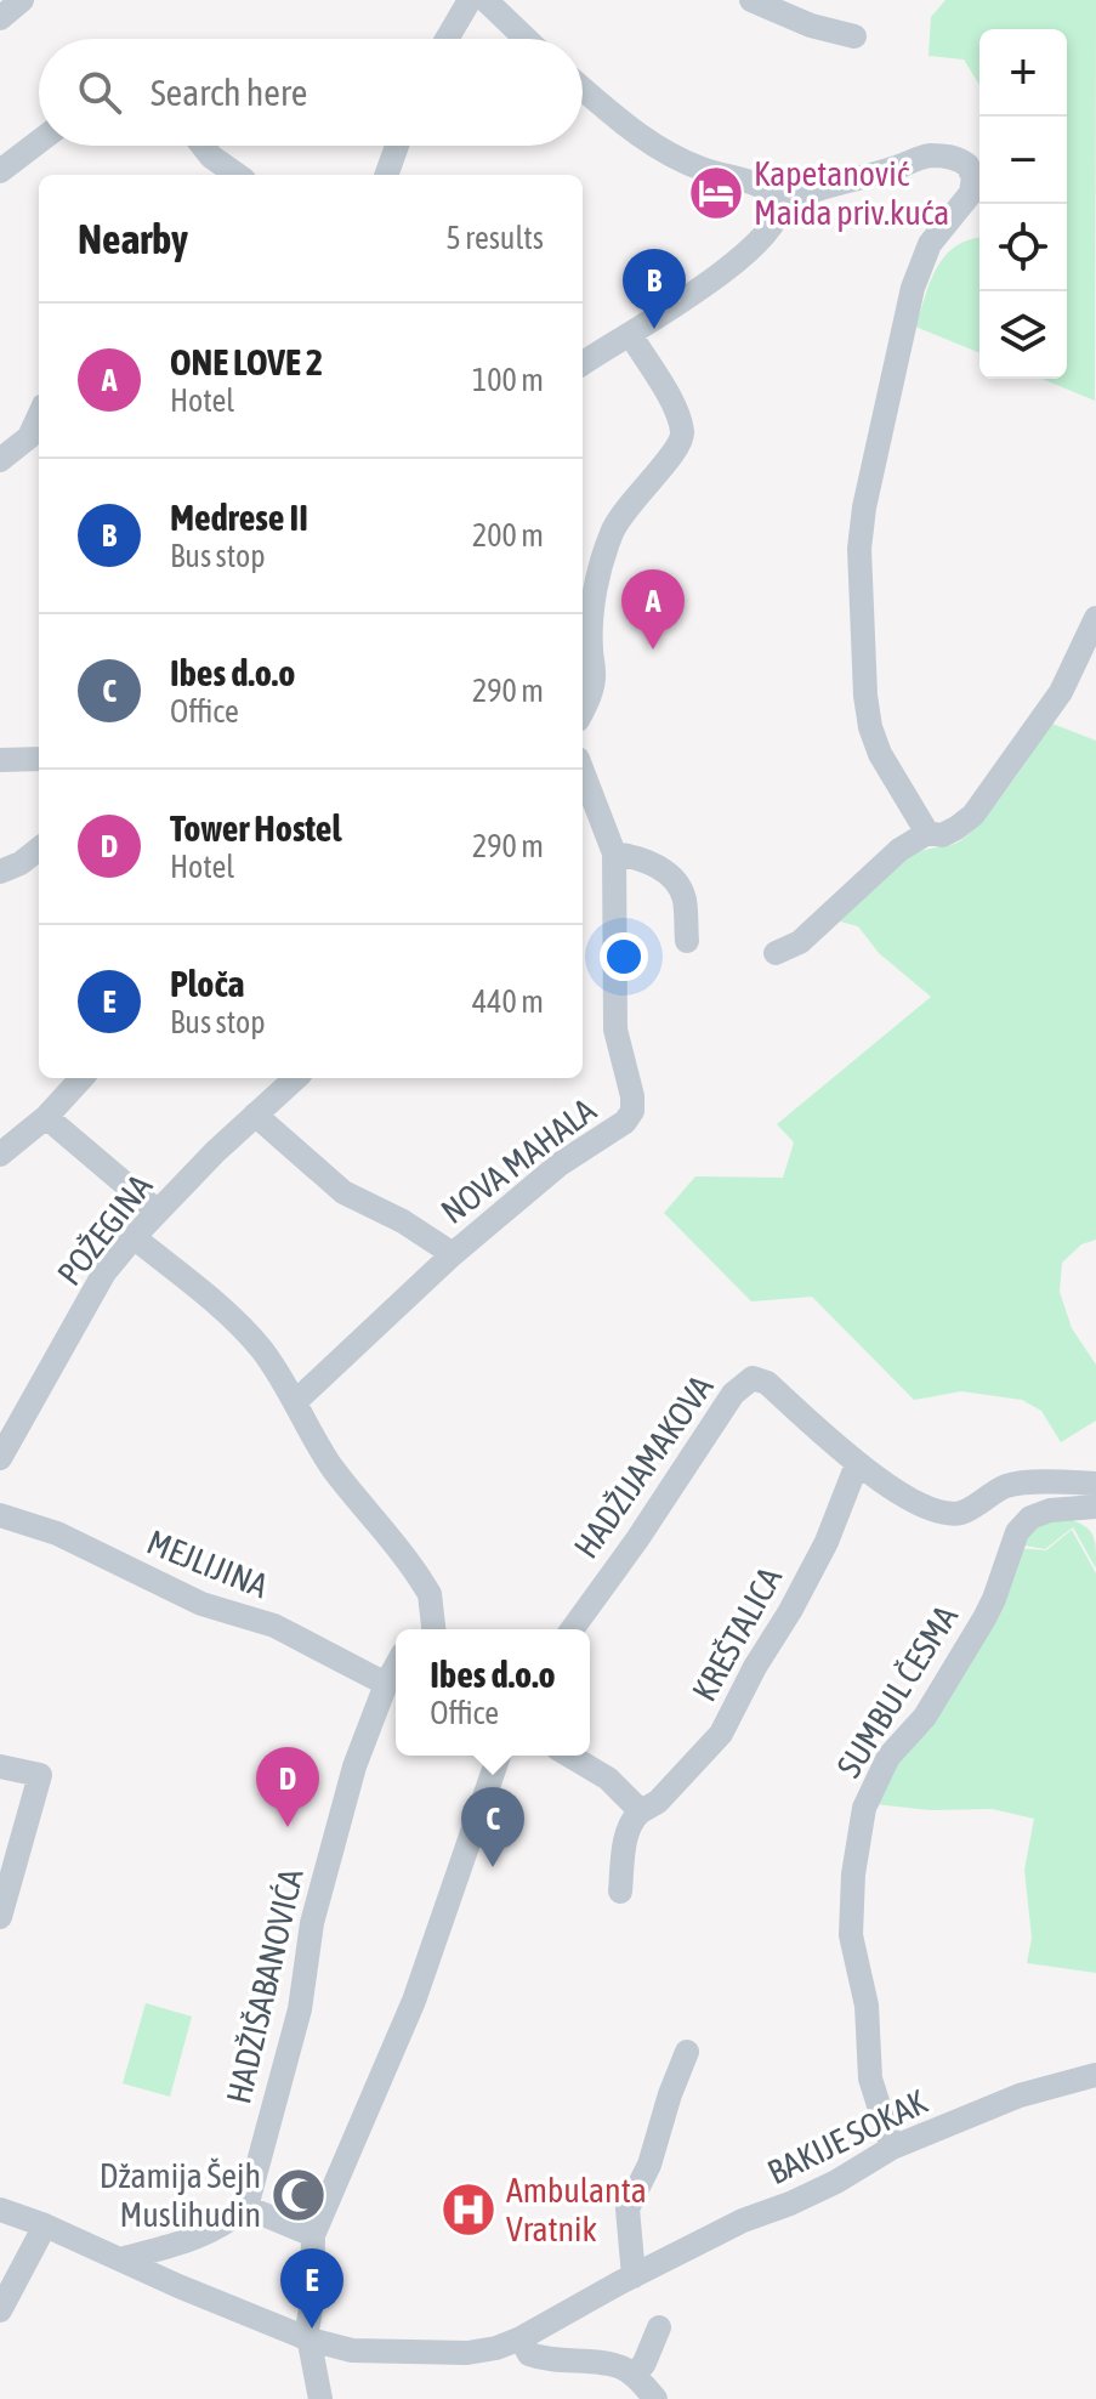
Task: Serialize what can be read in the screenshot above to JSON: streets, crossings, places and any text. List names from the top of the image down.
{
  "streets": {
    "street": [
      "NOVA MAHALA",
      "POŽEGINA",
      "HADŽIJAMAKOVA",
      "MEJLIJINA",
      "KREŠTALICA",
      "SUMBUL ČESMA",
      "HADŽIŠABANOVIĆA",
      "BAKIJE SOKAK"
    ]
  },
  "crossings": [
    ["HADŽIJAMAKOVA", "KREŠTALICA"],
    ["MEJLIJINA", "HADŽIŠABANOVIĆA"],
    ["SUMBUL ČESMA", "BAKIJE SOKAK"]
  ],
  "places": {
    "hotel": ["Kapetanović Maida priv.kuća"],
    "mosque": ["Džamija Šejh Muslihudin"],
    "hospital": ["Ambulanta Vratnik"]
  },
  "page": {
    "map_buttons": ["+", "−"],
    "search": "Search here",
    "heading": ["Nearby", "5 results"],
    "pins": [
      "B",
      "A",
      "D",
      "C",
      "E"
    ],
    "list": [
      {
        "mark": "A",
        "name": "ONE LOVE 2",
        "note": "Hotel",
        "value": "100 m"
      },
      {
        "mark": "B",
        "name": "Medrese II",
        "note": "Bus stop",
        "value": "200 m"
      },
      {
        "mark": "C",
        "name": "Ibes d.o.o",
        "note": "Office",
        "value": "290 m"
      },
      {
        "mark": "D",
        "name": "Tower Hostel",
        "note": "Hotel",
        "value": "290 m"
      },
      {
        "mark": "E",
        "name": "Ploča",
        "note": "Bus stop",
        "value": "440 m"
      }
    ],
    "popup": ["Ibes d.o.o", "Office"]
  }
}
